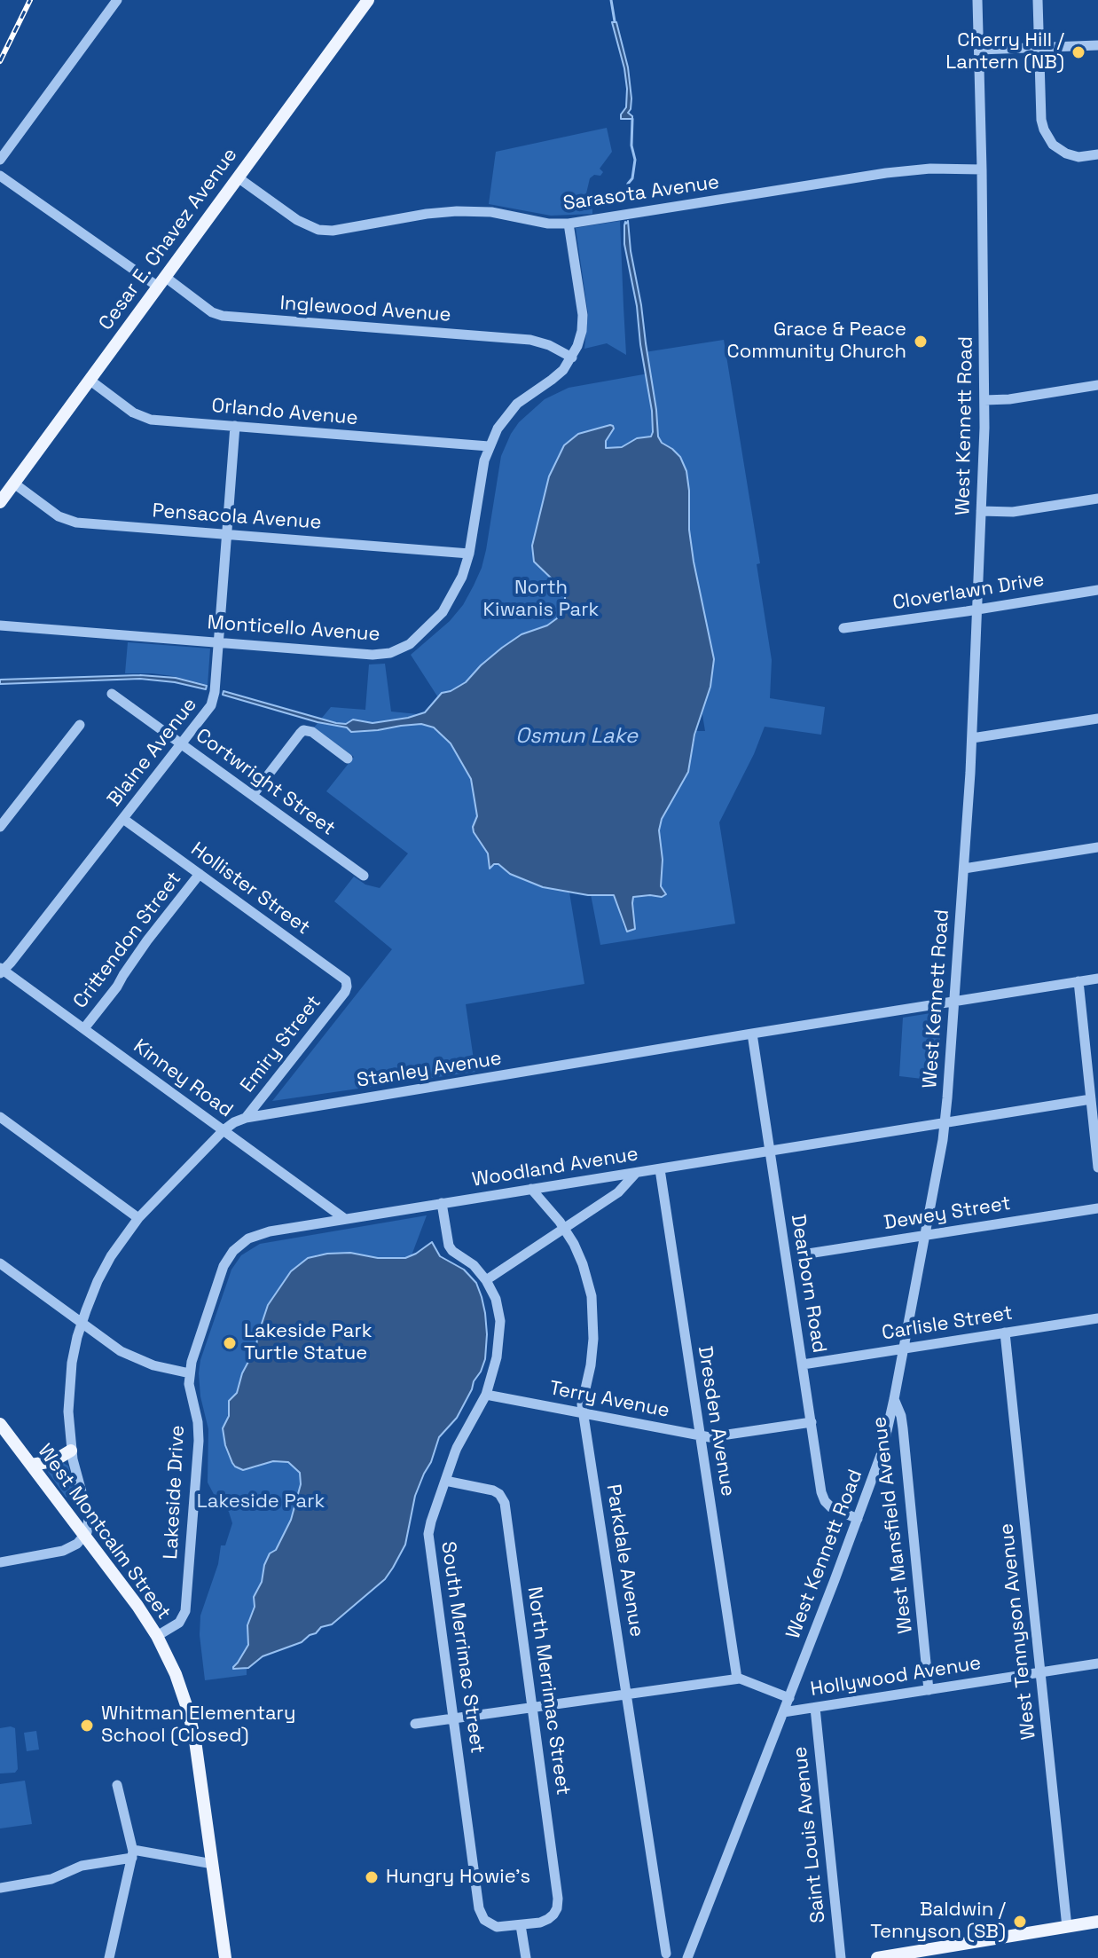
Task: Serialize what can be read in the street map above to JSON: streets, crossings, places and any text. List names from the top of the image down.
{
  "streets": {
    "main road": ["Cesar E. Chavez Avenue", "West Montcalm Street"],
    "street": [
      "Sarasota Avenue",
      "Inglewood Avenue",
      "Orlando Avenue",
      "West Kennett Road",
      "Pensacola Avenue",
      "Cloverlawn Drive",
      "Monticello Avenue",
      "Blaine Avenue",
      "Cortwright Street",
      "Hollister Street",
      "Crittendon Street",
      "Emiry Street",
      "Stanley Avenue",
      "Kinney Road",
      "Woodland Avenue",
      "Dewey Street",
      "Dearborn Road",
      "Carlisle Street",
      "Terry Avenue",
      "Dresden Avenue",
      "Lakeside Drive",
      "West Mansfield Avenue",
      "Parkdale Avenue",
      "West Tennyson Avenue",
      "South Merrimac Street",
      "Hollywood Avenue",
      "North Merrimac Street",
      "Saint Louis Avenue"
    ]
  },
  "crossings": [
    ["Sarasota Avenue", "Cesar E. Chavez Avenue"],
    ["Sarasota Avenue", "West Kennett Road"],
    ["Cesar E. Chavez Avenue", "Inglewood Avenue"],
    ["Cesar E. Chavez Avenue", "Orlando Avenue"],
    ["Cesar E. Chavez Avenue", "Pensacola Avenue"],
    ["Inglewood Avenue", "Monticello Avenue"],
    ["Orlando Avenue", "Monticello Avenue"],
    ["Orlando Avenue", "Blaine Avenue"],
    ["West Kennett Road", "Cloverlawn Drive"],
    ["West Kennett Road", "Stanley Avenue"],
    ["West Kennett Road", "Woodland Avenue"],
    ["West Kennett Road", "Dewey Street"],
    ["West Kennett Road", "Dearborn Road"],
    ["West Kennett Road", "Carlisle Street"],
    ["West Kennett Road", "West Mansfield Avenue"],
    ["West Kennett Road", "Hollywood Avenue"],
    ["Pensacola Avenue", "Monticello Avenue"],
    ["Pensacola Avenue", "Blaine Avenue"],
    ["Monticello Avenue", "Blaine Avenue"],
    ["Blaine Avenue", "Cortwright Street"],
    ["Blaine Avenue", "Hollister Street"],
    ["Blaine Avenue", "Kinney Road"],
    ["Hollister Street", "Crittendon Street"],
    ["Hollister Street", "Emiry Street"],
    ["Crittendon Street", "Kinney Road"],
    ["Emiry Street", "Stanley Avenue"],
    ["Stanley Avenue", "Kinney Road"],
    ["Stanley Avenue", "Dearborn Road"],
    ["Stanley Avenue", "West Montcalm Street"],
    ["Kinney Road", "Woodland Avenue"],
    ["Kinney Road", "Lakeside Drive"],
    ["Woodland Avenue", "Dearborn Road"],
    ["Woodland Avenue", "Dresden Avenue"],
    ["Woodland Avenue", "Lakeside Drive"],
    ["Woodland Avenue", "Parkdale Avenue"],
    ["Woodland Avenue", "South Merrimac Street"],
    ["Dearborn Road", "Carlisle Street"],
    ["Dearborn Road", "Terry Avenue"],
    ["Carlisle Street", "West Tennyson Avenue"],
    ["Terry Avenue", "Dresden Avenue"],
    ["Terry Avenue", "Parkdale Avenue"],
    ["Terry Avenue", "South Merrimac Street"],
    ["Dresden Avenue", "Hollywood Avenue"],
    ["Lakeside Drive", "West Montcalm Street"],
    ["West Mansfield Avenue", "Hollywood Avenue"],
    ["Parkdale Avenue", "Hollywood Avenue"],
    ["West Tennyson Avenue", "Hollywood Avenue"],
    ["South Merrimac Street", "Hollywood Avenue"],
    ["South Merrimac Street", "North Merrimac Street"],
    ["Hollywood Avenue", "North Merrimac Street"],
    ["Hollywood Avenue", "Saint Louis Avenue"]
  ],
  "water": ["Osmun Lake"],
  "parks": ["North Kiwanis Park", "Lakeside Park"],
  "places": [
    "Cherry Hill / Lantern (NB)",
    "Grace & Peace Community Church",
    "Lakeside Park Turtle Statue",
    "Whitman Elementary School (Closed)",
    "Hungry Howie's",
    "Baldwin / Tennyson (SB)"
  ]
}
